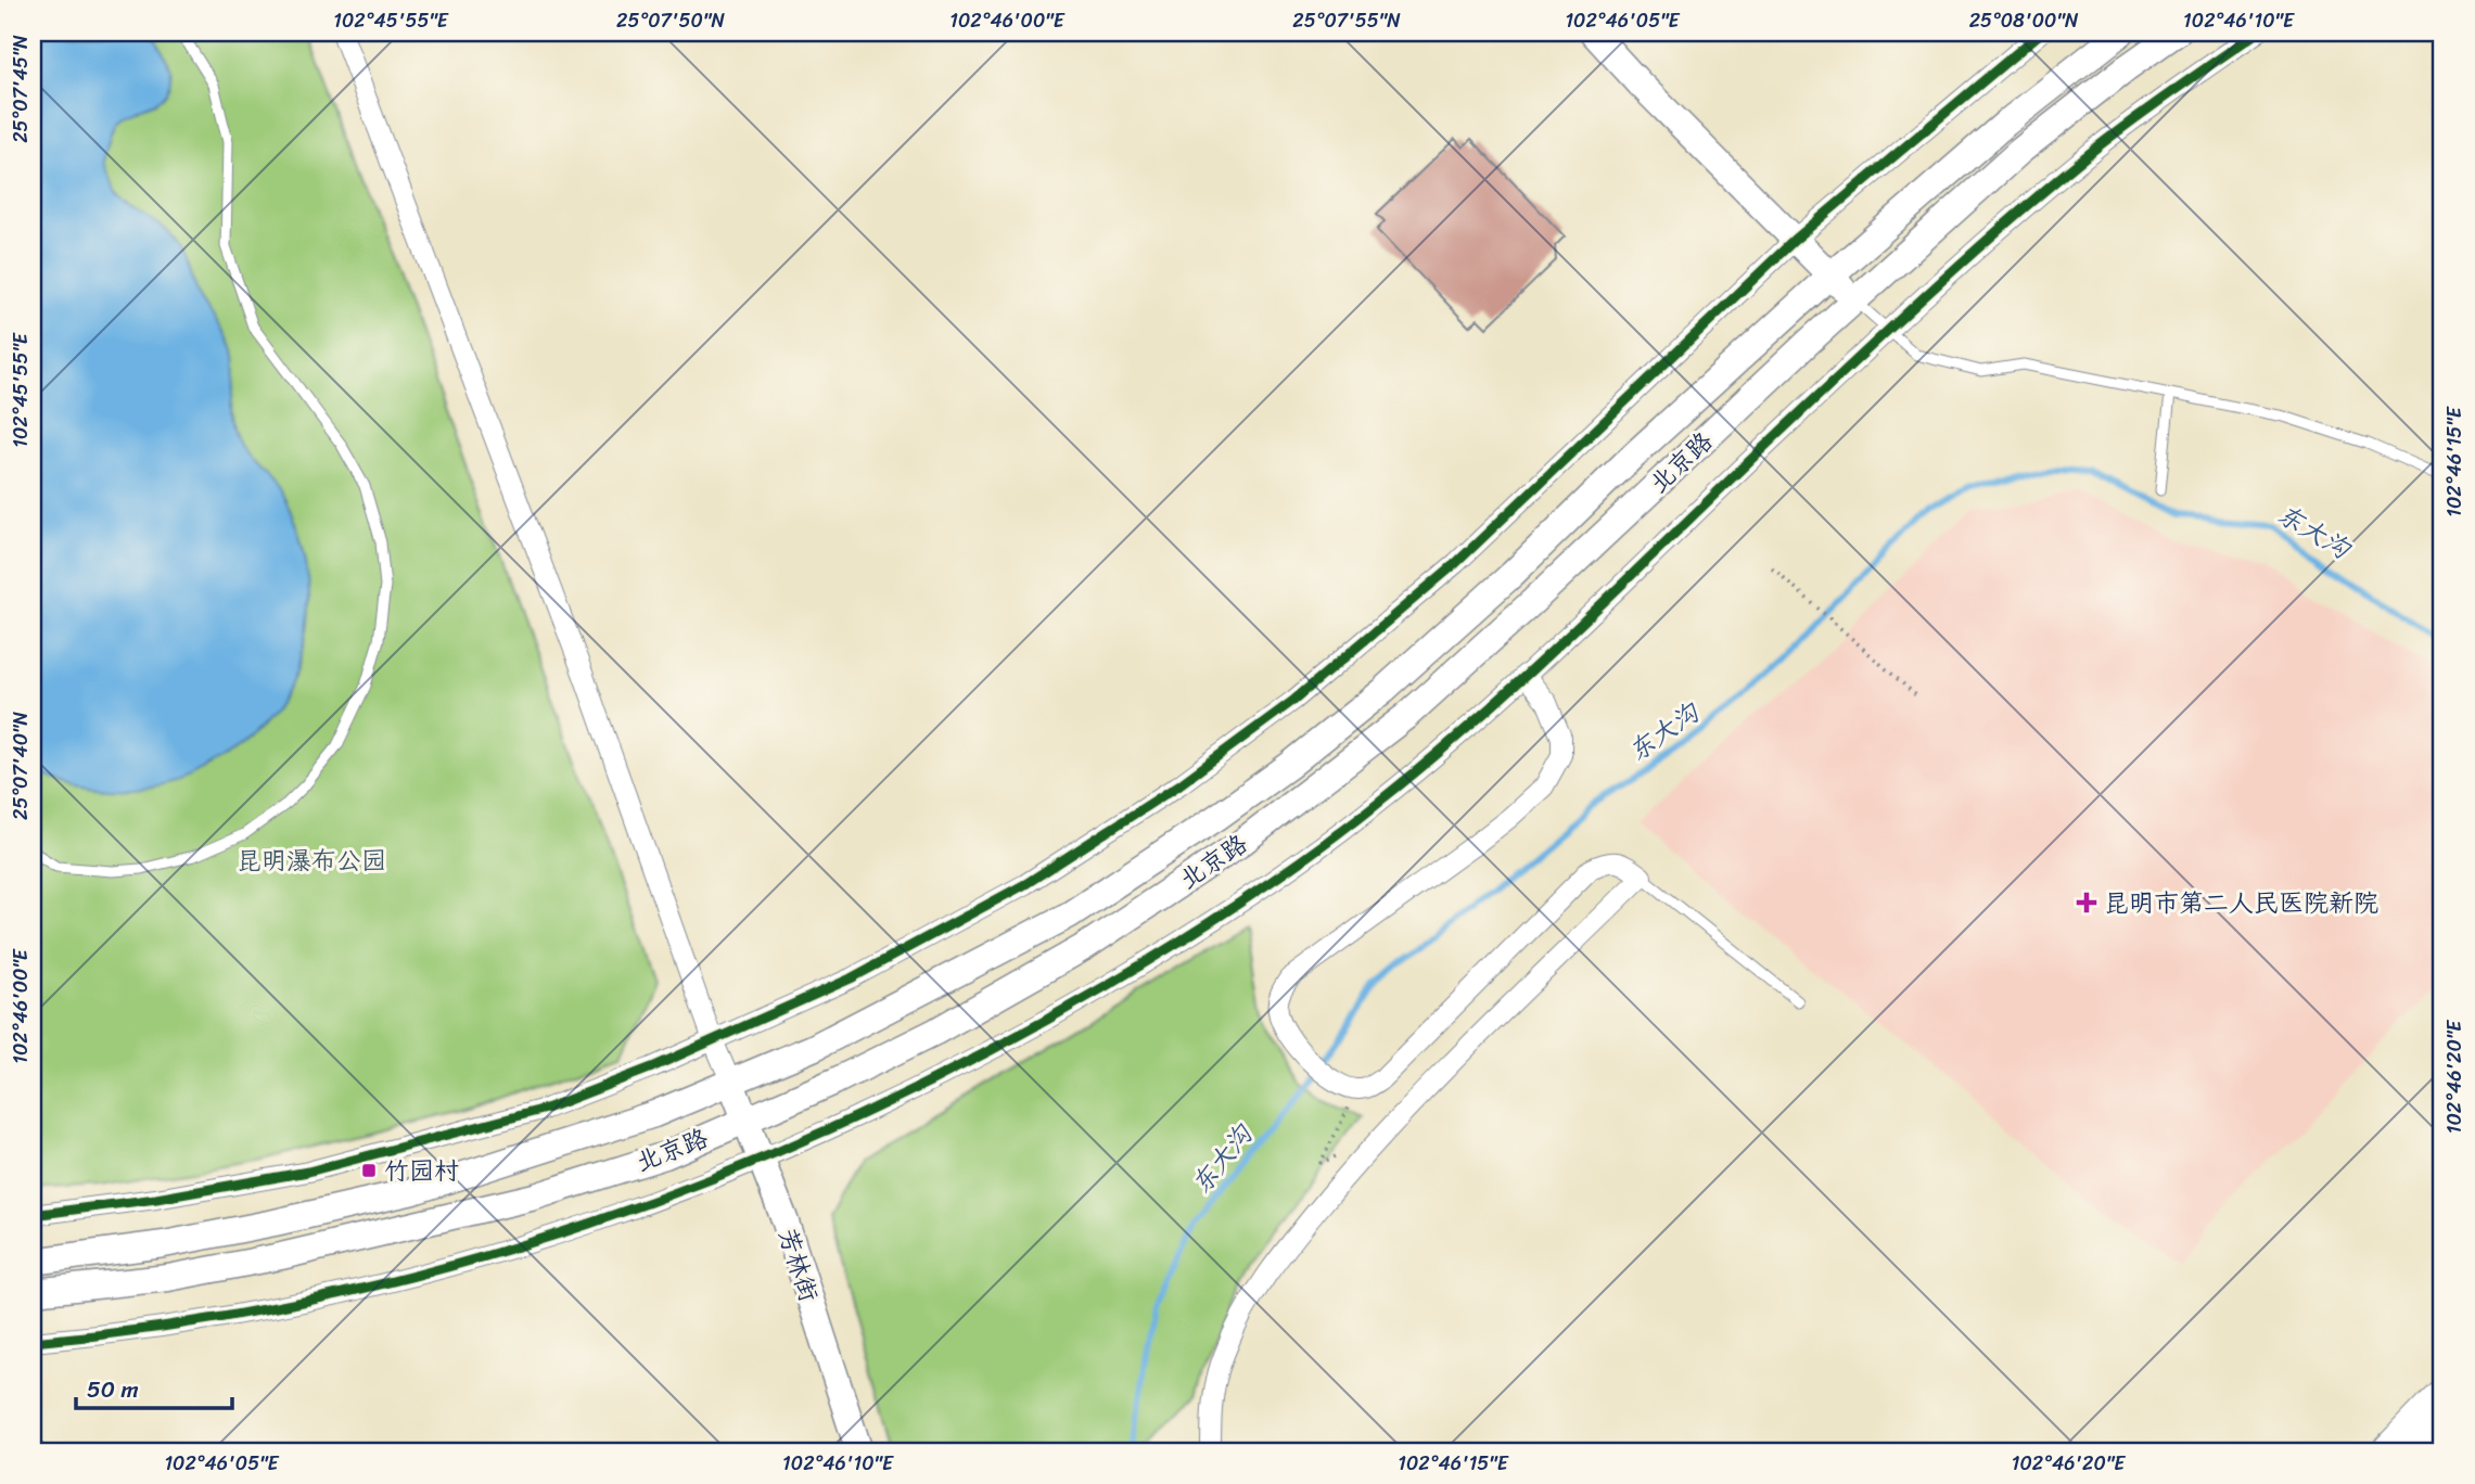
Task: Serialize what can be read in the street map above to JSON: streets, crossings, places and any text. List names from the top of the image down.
{
  "streets": {
    "main road": ["北京路", "芳林街"]
  },
  "crossings": [
    ["北京路", "芳林街"]
  ],
  "water": ["东大沟"],
  "parks": ["昆明瀑布公园"],
  "places": {
    "health": ["昆明市第二人民医院新院"],
    "transit": ["竹园村"]
  },
  "scale_bar": "50 m",
  "coordinates": [
    "102°45'55\"E",
    "25°07'50\"N",
    "102°46'00\"E",
    "25°07'55\"N",
    "102°46'05\"E",
    "25°08'00\"N",
    "102°46'10\"E",
    "25°07'45\"N",
    "102°46'15\"E",
    "25°07'40\"N",
    "102°46'20\"E"
  ]
}
